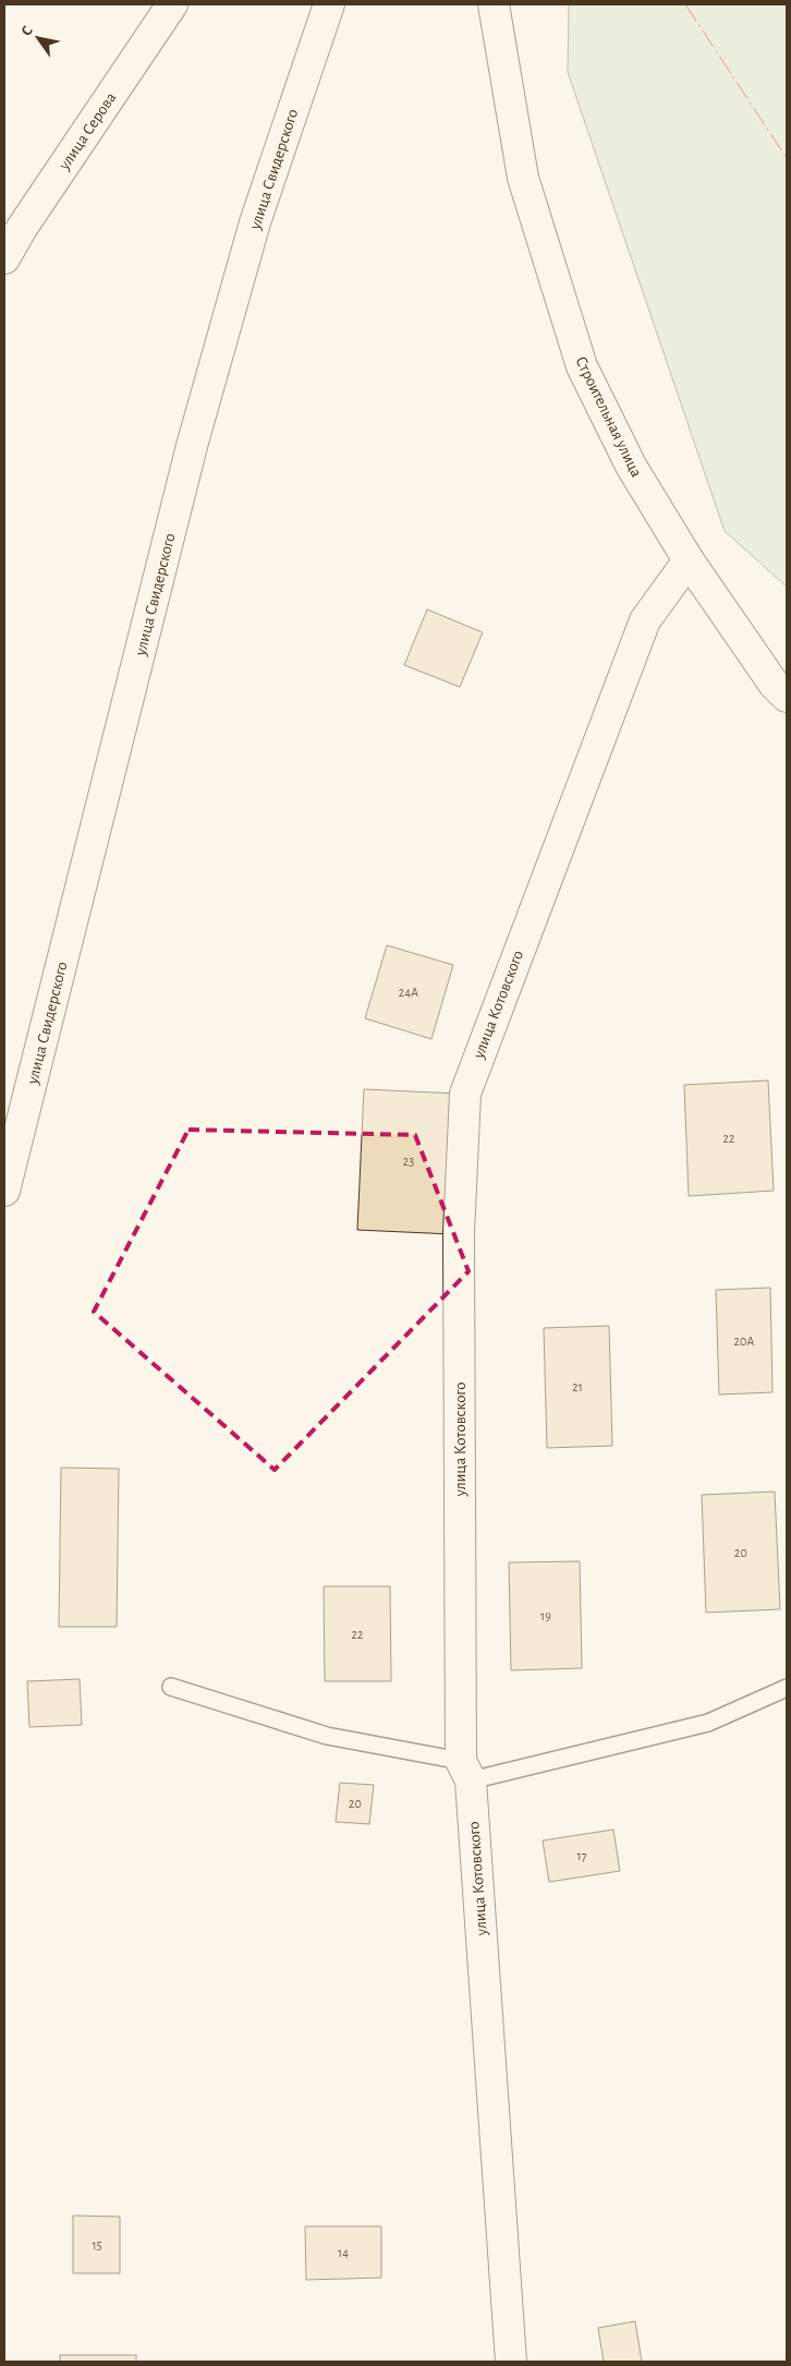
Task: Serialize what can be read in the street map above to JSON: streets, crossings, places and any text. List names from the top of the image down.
{
  "streets": {
    "street": [
      "улица Серова",
      "улица Свидерского",
      "Строительная улица",
      "улица Котовского"
    ]
  },
  "crossings": [
    ["Строительная улица", "улица Котовского"]
  ],
  "house_numbers": [
    "24А",
    "22",
    "23",
    "20А",
    "21",
    "20",
    "19",
    "22",
    "20",
    "17",
    "15",
    "14"
  ],
  "north": "top left"
}
